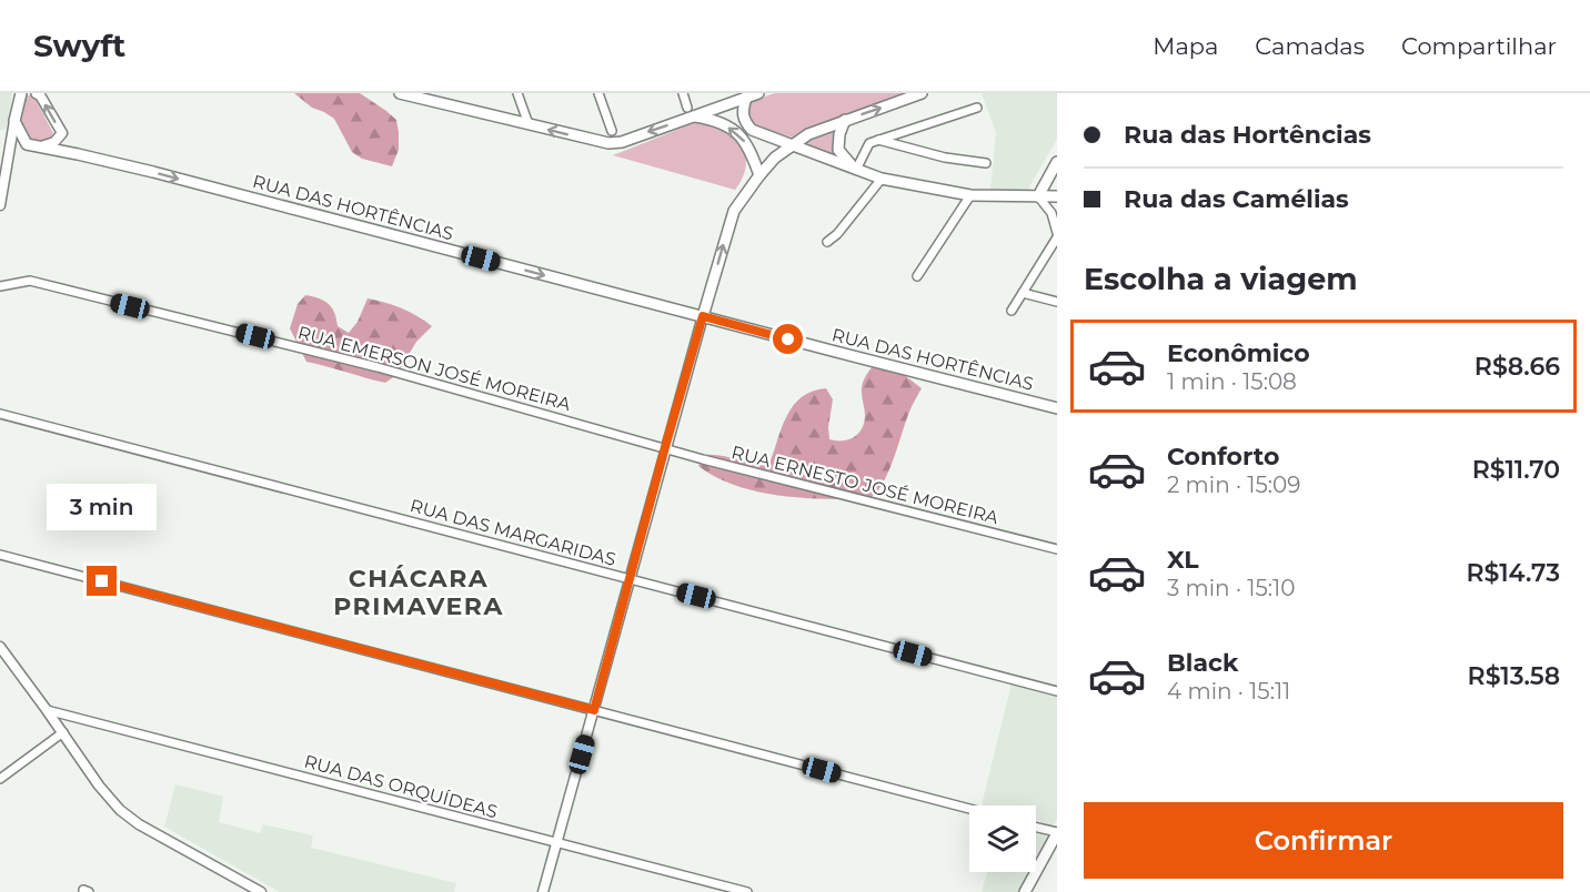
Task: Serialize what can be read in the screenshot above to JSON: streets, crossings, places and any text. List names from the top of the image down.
{
  "streets": {
    "main road": ["RUA DAS HORTÊNCIAS"],
    "street": [
      "RUA EMERSON JOSÉ MOREIRA",
      "RUA ERNESTO JOSÉ MOREIRA",
      "RUA DAS MARGARIDAS",
      "RUA DAS ORQUÍDEAS"
    ]
  },
  "crossings": [
    ["RUA EMERSON JOSÉ MOREIRA", "RUA ERNESTO JOSÉ MOREIRA"]
  ],
  "one_way": ["RUA DAS HORTÊNCIAS"],
  "districts": ["CHÁCARA PRIMAVERA"],
  "page": {
    "header": "Swyft",
    "nav": ["Mapa", "Camadas", "Compartilhar"],
    "banner": ["Rua das Hortências", "Rua das Camélias"],
    "heading": "Escolha a viagem",
    "list": [
      {
        "name": "Econômico",
        "note": "1 min · 15:08",
        "value": "R$8.66"
      },
      {
        "name": "Conforto",
        "note": "2 min · 15:09",
        "value": "R$11.70"
      },
      {
        "name": "XL",
        "note": "3 min · 15:10",
        "value": "R$14.73"
      },
      {
        "name": "Black",
        "note": "4 min · 15:11",
        "value": "R$13.58"
      }
    ],
    "bubble": "3 min",
    "buttons": "Confirmar"
  }
}
